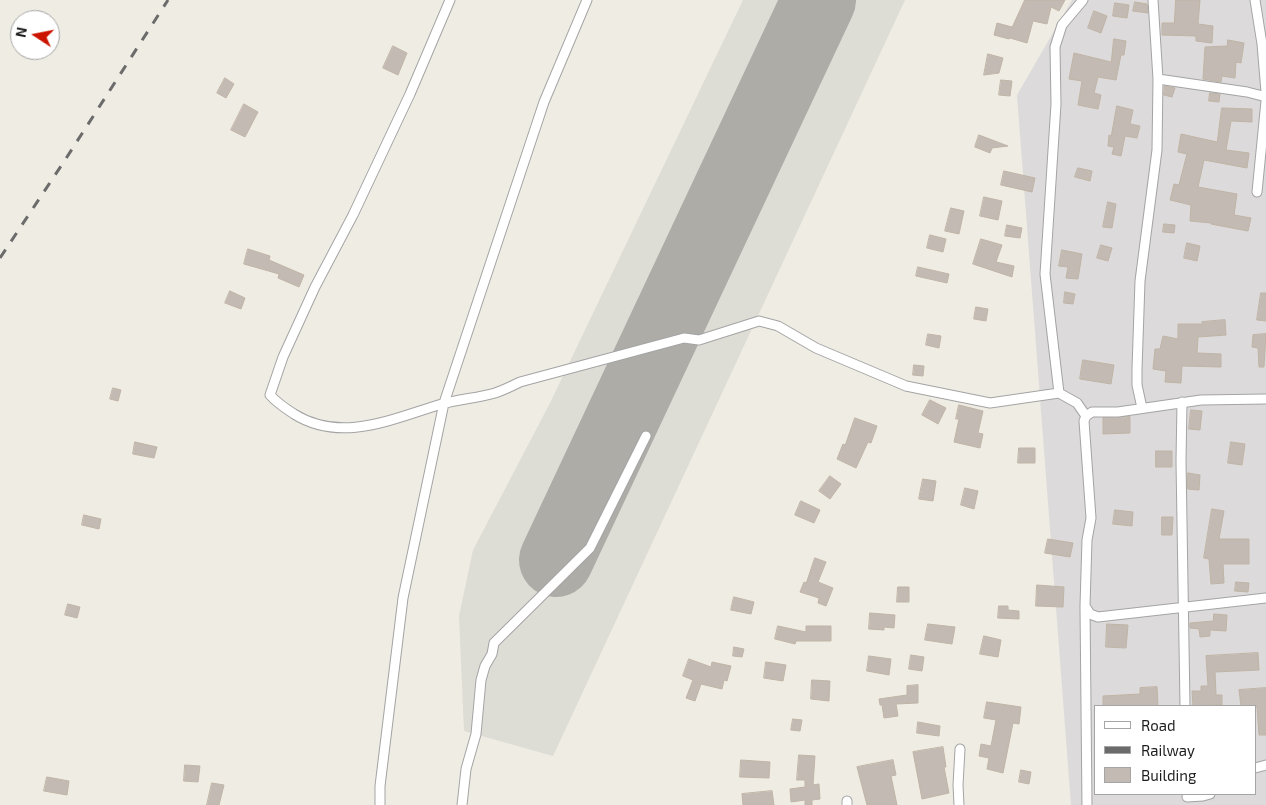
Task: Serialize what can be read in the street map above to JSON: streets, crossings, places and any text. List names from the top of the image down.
{
  "legend": ["Road", "Railway", "Building"],
  "north": "left"
}
